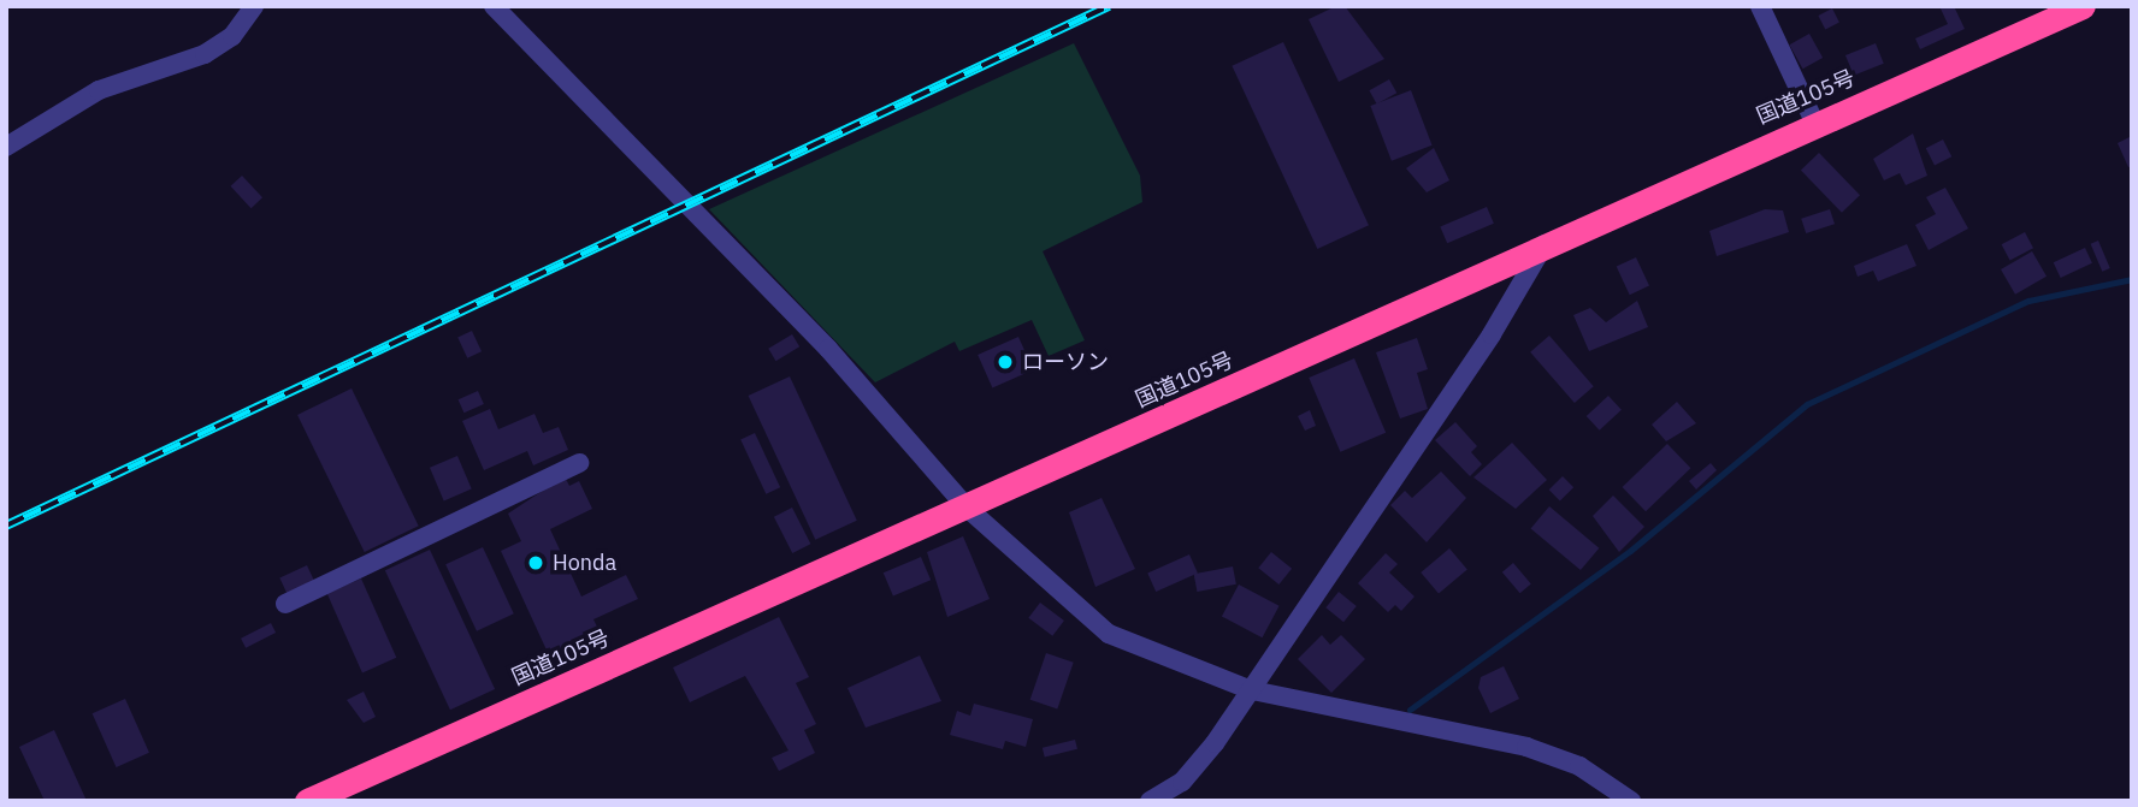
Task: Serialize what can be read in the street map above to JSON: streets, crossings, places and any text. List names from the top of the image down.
{
  "streets": {
    "highway": ["国道105号"]
  },
  "places": ["ローソン", "Honda"]
}
